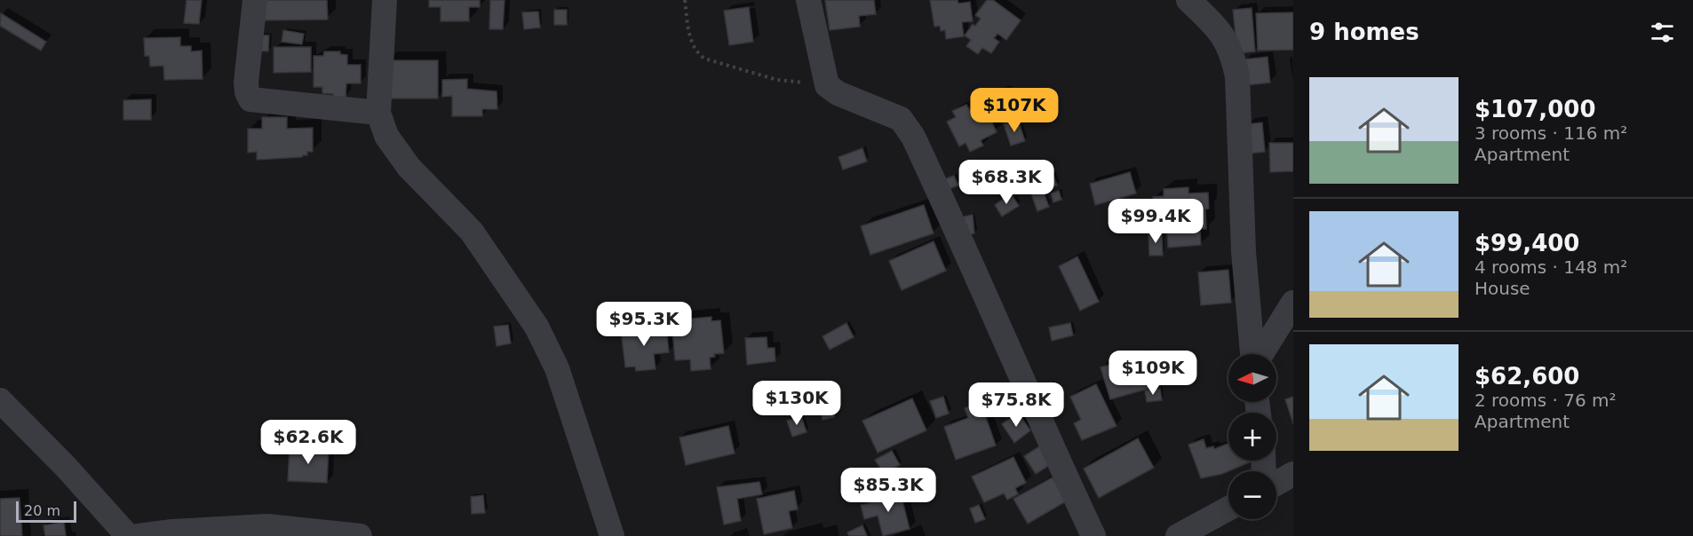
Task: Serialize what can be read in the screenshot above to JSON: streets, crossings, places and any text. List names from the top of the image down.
{
  "scale_bar": "20 m",
  "north": "left",
  "page": {
    "heading": "9 homes",
    "list": [
      {
        "name": "$107,000",
        "note": "3 rooms · 116 m² · Apartment"
      },
      {
        "name": "$99,400",
        "note": "4 rooms · 148 m² · House"
      },
      {
        "name": "$62,600",
        "note": "2 rooms · 76 m² · Apartment"
      }
    ],
    "price": [
      "$107K",
      "$68.3K",
      "$99.4K",
      "$95.3K",
      "$109K",
      "$130K",
      "$75.8K",
      "$62.6K",
      "$85.3K"
    ],
    "map_buttons": ["+", "−"],
    "scale": "20 m"
  }
}
